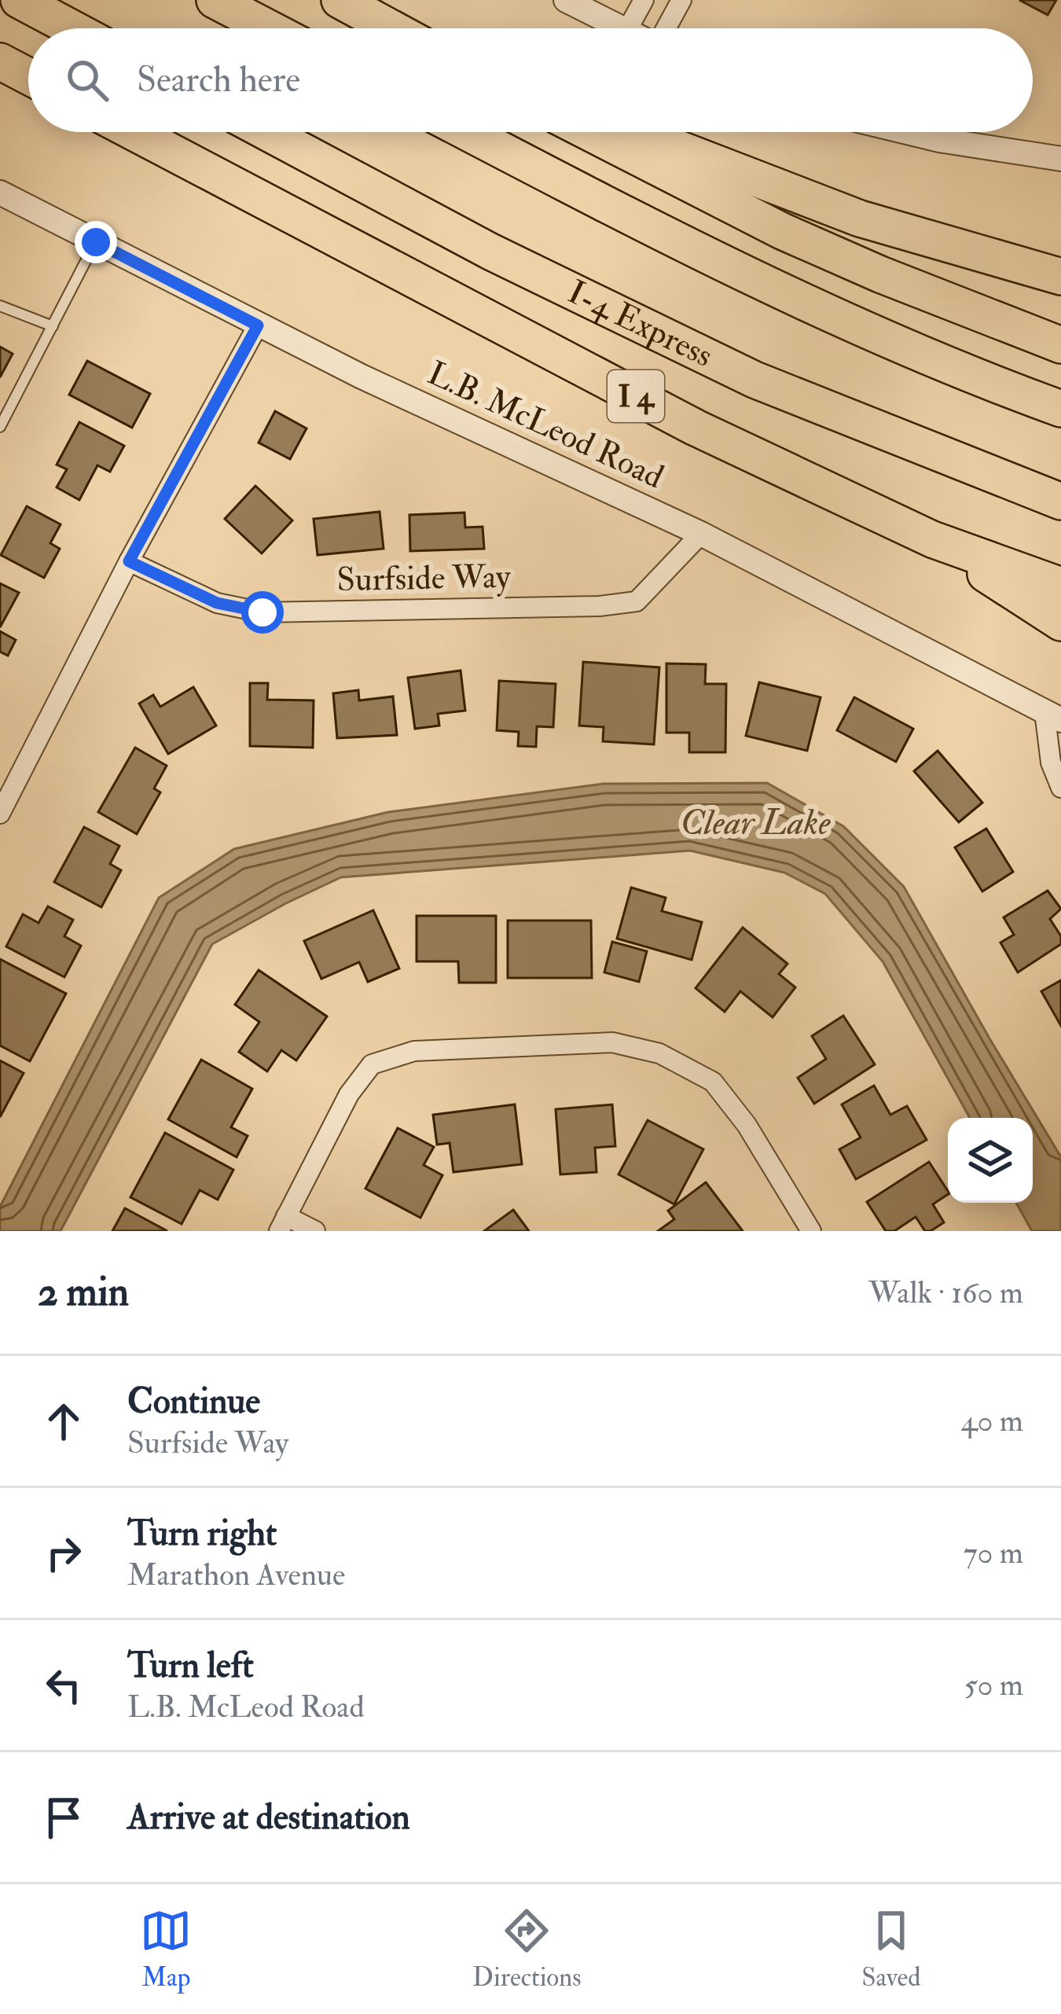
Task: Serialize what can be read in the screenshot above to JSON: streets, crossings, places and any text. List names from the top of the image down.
{
  "streets": {
    "highway": ["I-4 Express", "I 4"],
    "street": ["L.B. McLeod Road", "Surfside Way"]
  },
  "crossings": [
    ["L.B. McLeod Road", "Surfside Way"]
  ],
  "water": ["Clear Lake"],
  "page": {
    "search": "Search here",
    "heading": ["2 min", "Walk · 160 m"],
    "list": [
      ["Continue", "Surfside Way", "40 m"],
      ["Turn right", "Marathon Avenue", "70 m"],
      ["Turn left", "L.B. McLeod Road", "50 m"],
      "Arrive at destination"
    ],
    "nav": ["Map", "Directions", "Saved"]
  }
}
